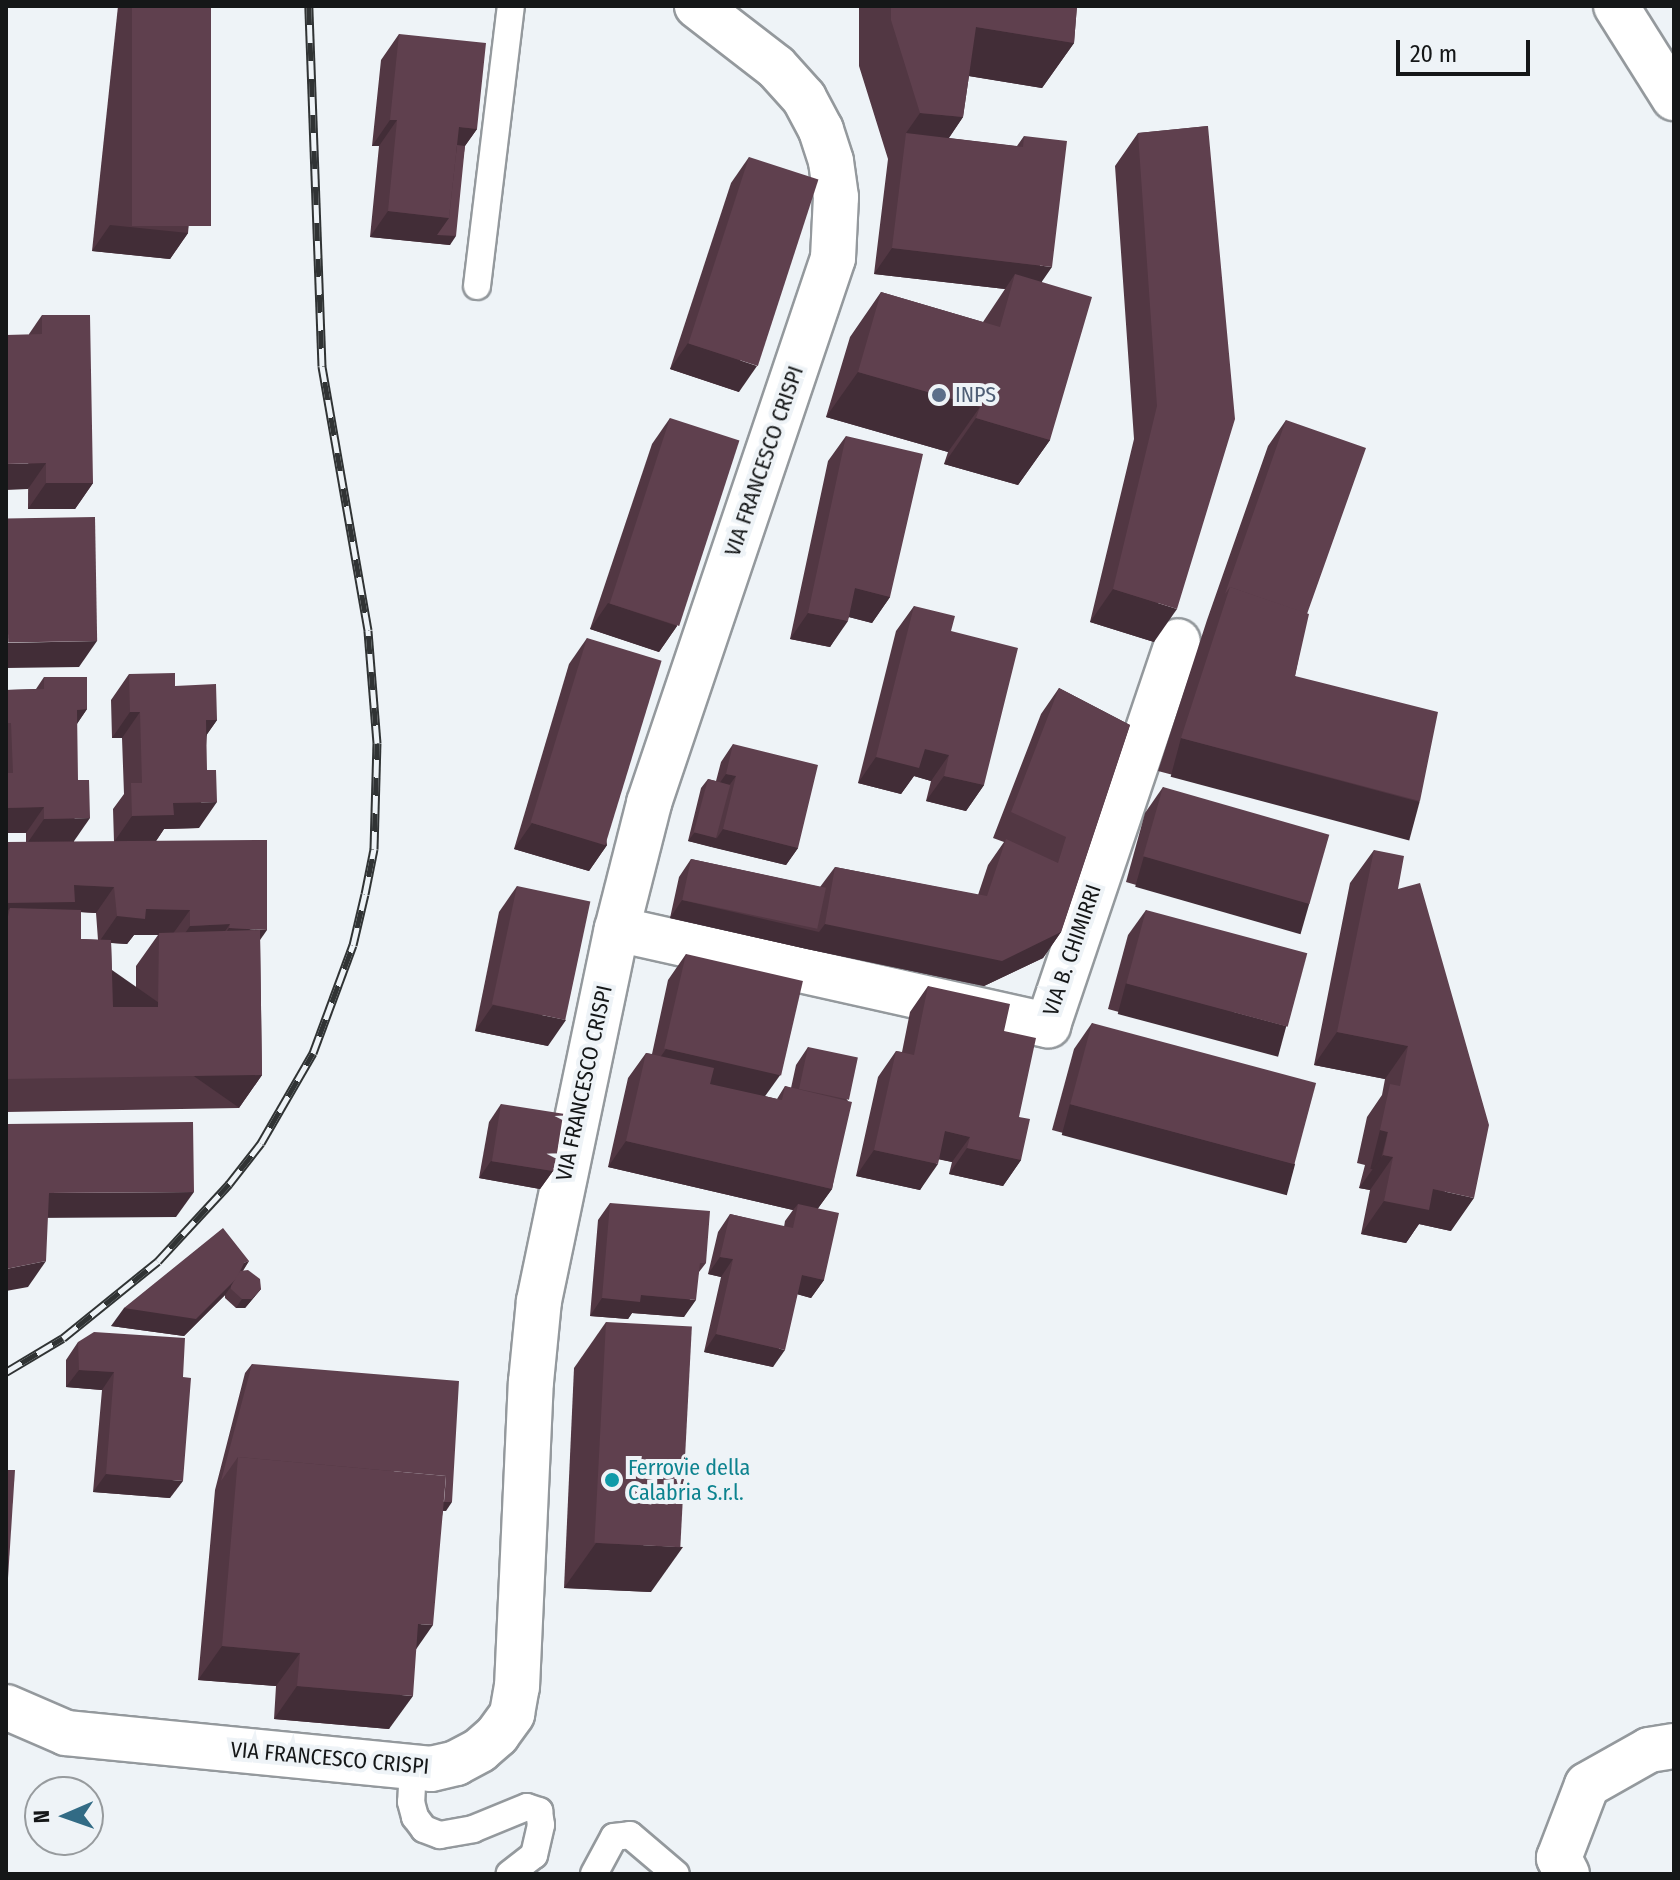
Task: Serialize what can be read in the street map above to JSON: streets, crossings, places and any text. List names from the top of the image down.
{
  "streets": {
    "street": ["VIA FRANCESCO CRISPI", "VIA B. CHIMIRRI"]
  },
  "crossings": [
    ["VIA FRANCESCO CRISPI", "VIA B. CHIMIRRI"]
  ],
  "places": ["INPS", "Ferrovie della Calabria S.r.l."],
  "scale_bar": "20 m",
  "north": "left"
}
